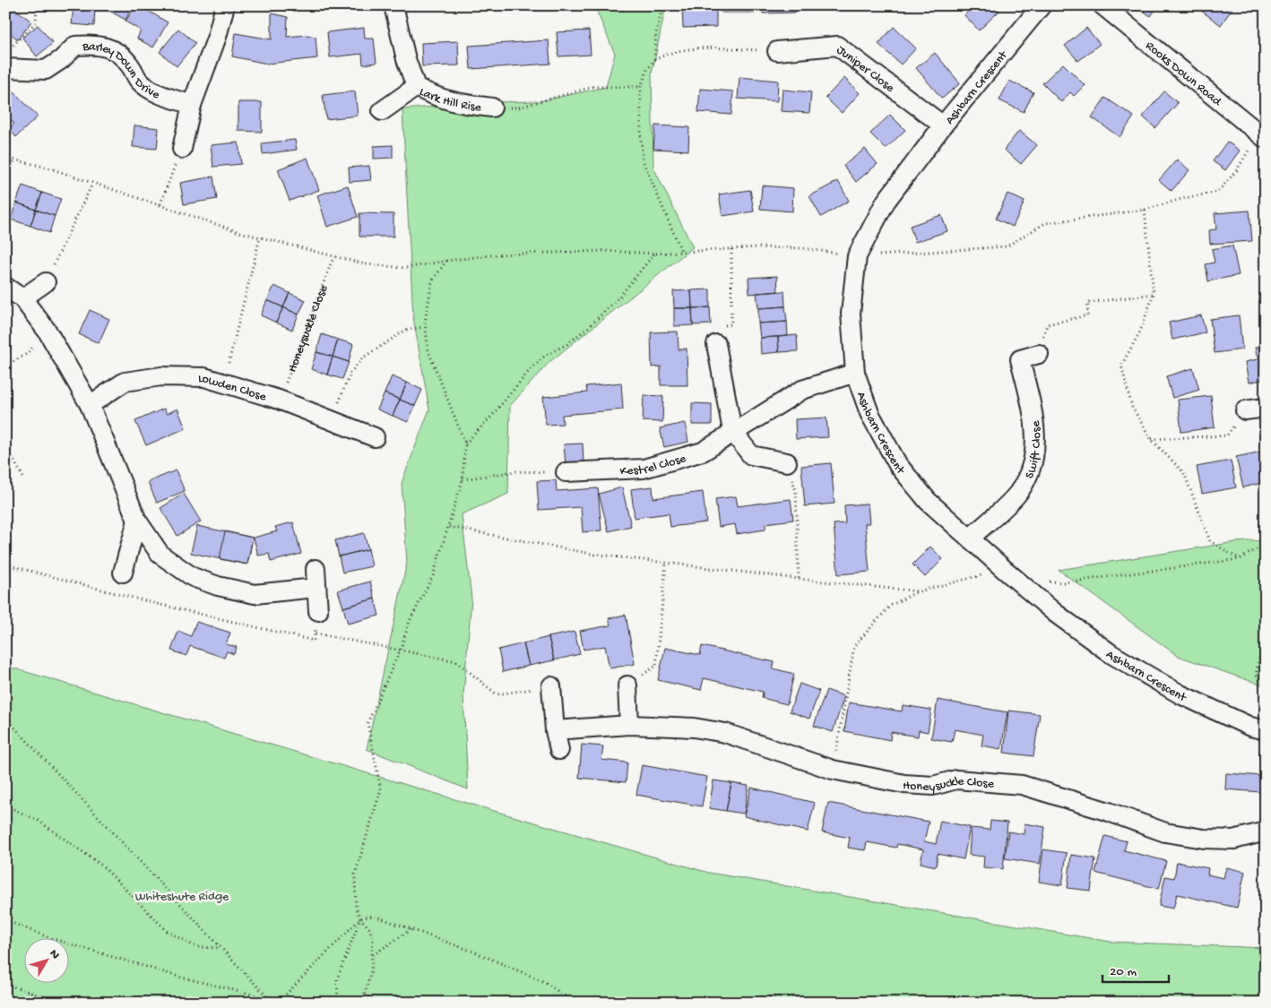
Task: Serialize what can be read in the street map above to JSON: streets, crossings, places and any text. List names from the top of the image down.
{
  "streets": {
    "street": [
      "Juniper Close",
      "Barley Down Drive",
      "Rooks Down Road",
      "Ashbarn Crescent",
      "Lark Hill Rise",
      "Honeysuckle Close",
      "Lowden Close",
      "Swift Close",
      "Kestrel Close"
    ]
  },
  "crossings": [
    ["Juniper Close", "Ashbarn Crescent"],
    ["Ashbarn Crescent", "Swift Close"],
    ["Ashbarn Crescent", "Kestrel Close"],
    ["Honeysuckle Close", "Lowden Close"]
  ],
  "parks": ["Whiteshute Ridge"],
  "scale_bar": "20 m",
  "north": "top right"
}
